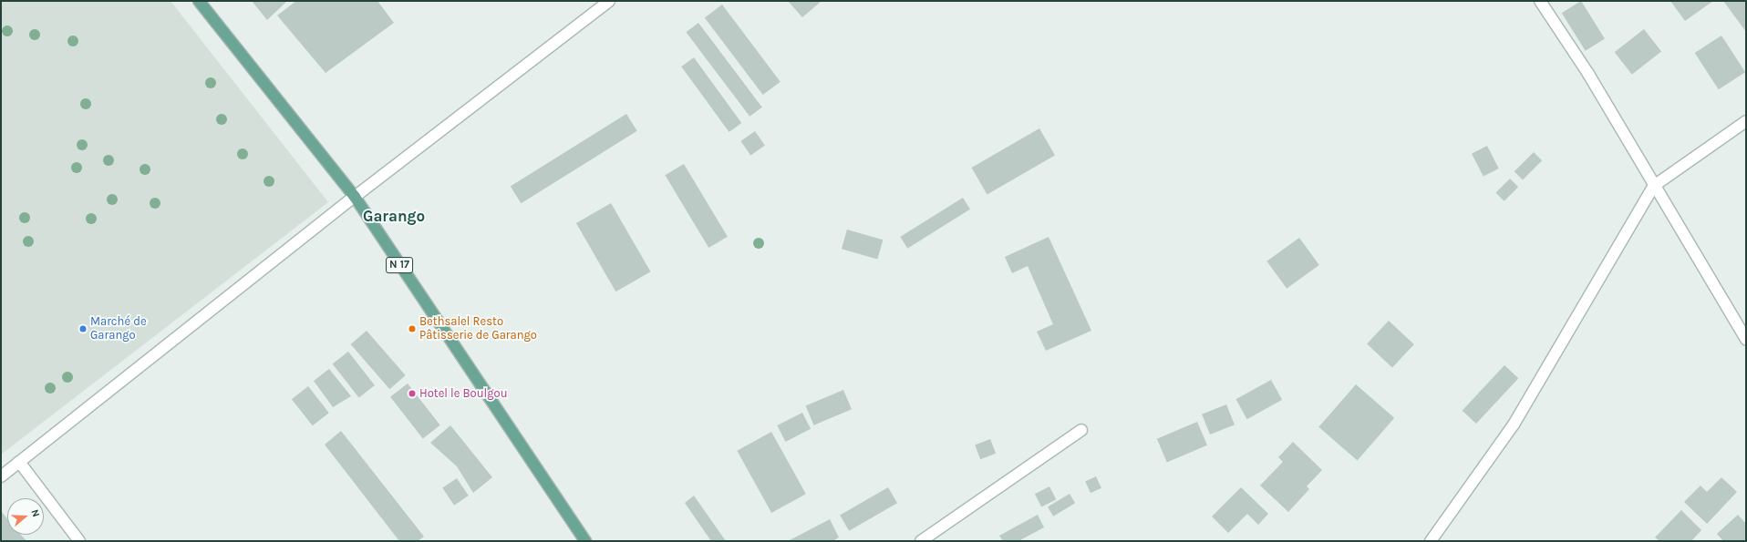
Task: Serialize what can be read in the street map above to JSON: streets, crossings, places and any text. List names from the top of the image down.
{
  "streets": {
    "main road": ["N 17"]
  },
  "districts": ["Garango"],
  "places": ["Marché de Garango", "Bethsalel Resto Pâtisserie de Garango", "Hotel le Boulgou"],
  "north": "right"
}
